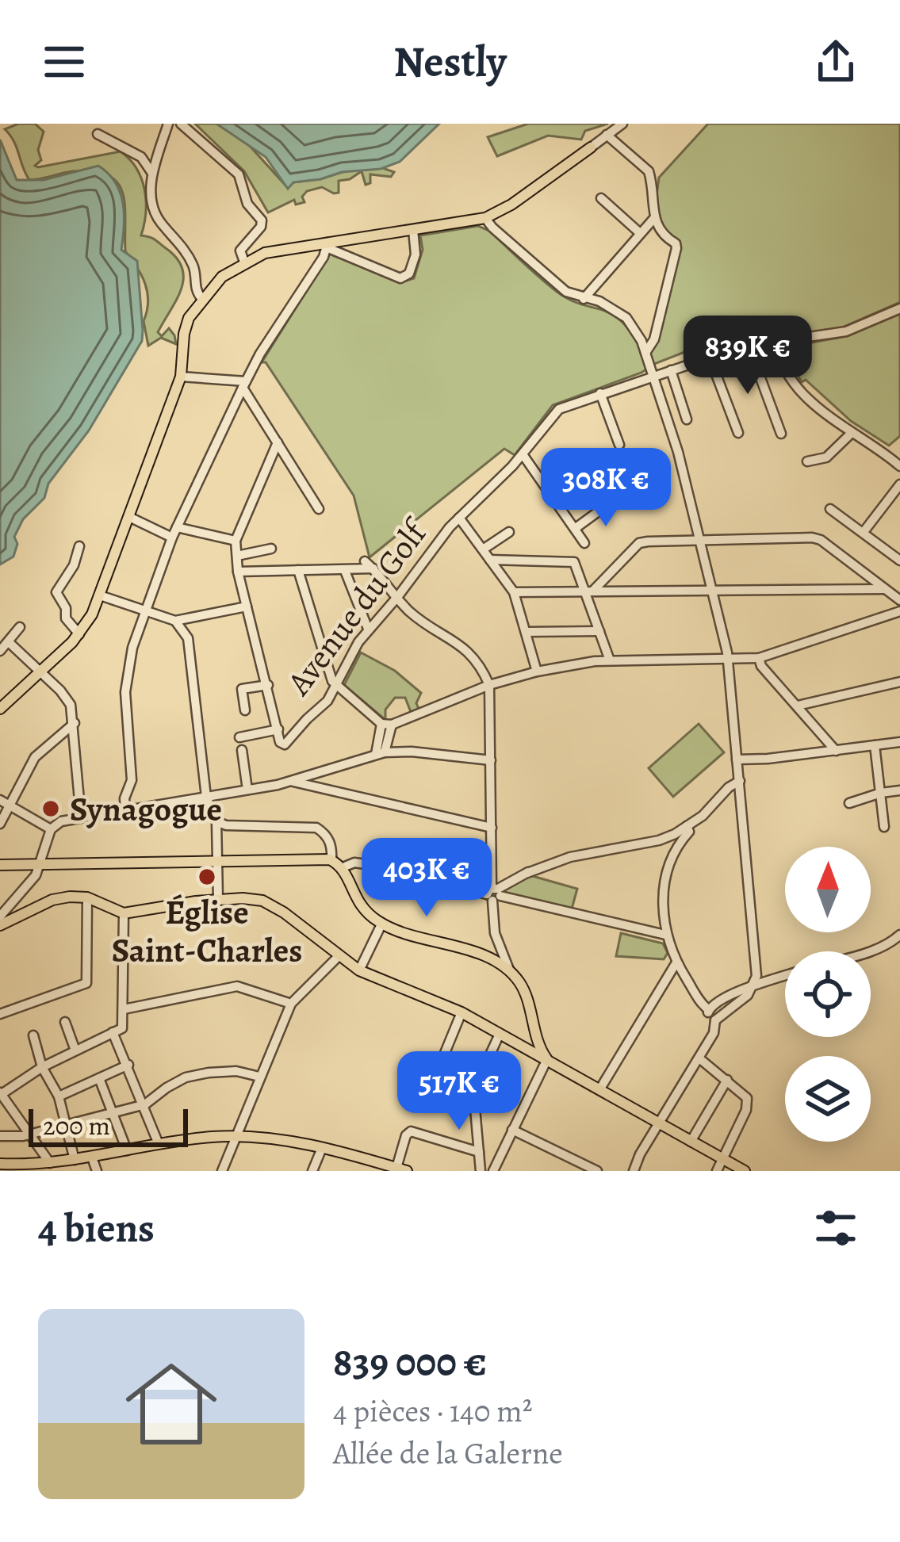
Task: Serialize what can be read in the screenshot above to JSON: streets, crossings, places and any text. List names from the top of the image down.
{
  "streets": {
    "street": ["Avenue du Golf"]
  },
  "places": ["Synagogue", "Église Saint-Charles"],
  "scale_bar": "200 m",
  "north": "top",
  "page": {
    "header": "Nestly",
    "price": [
      "839K €",
      "308K €",
      "403K €",
      "517K €"
    ],
    "scale": "200 m",
    "heading": "4 biens",
    "list": [
      {
        "name": "839 000 €",
        "note": "4 pièces · 140 m² · Allée de la Galerne"
      }
    ]
  }
}
